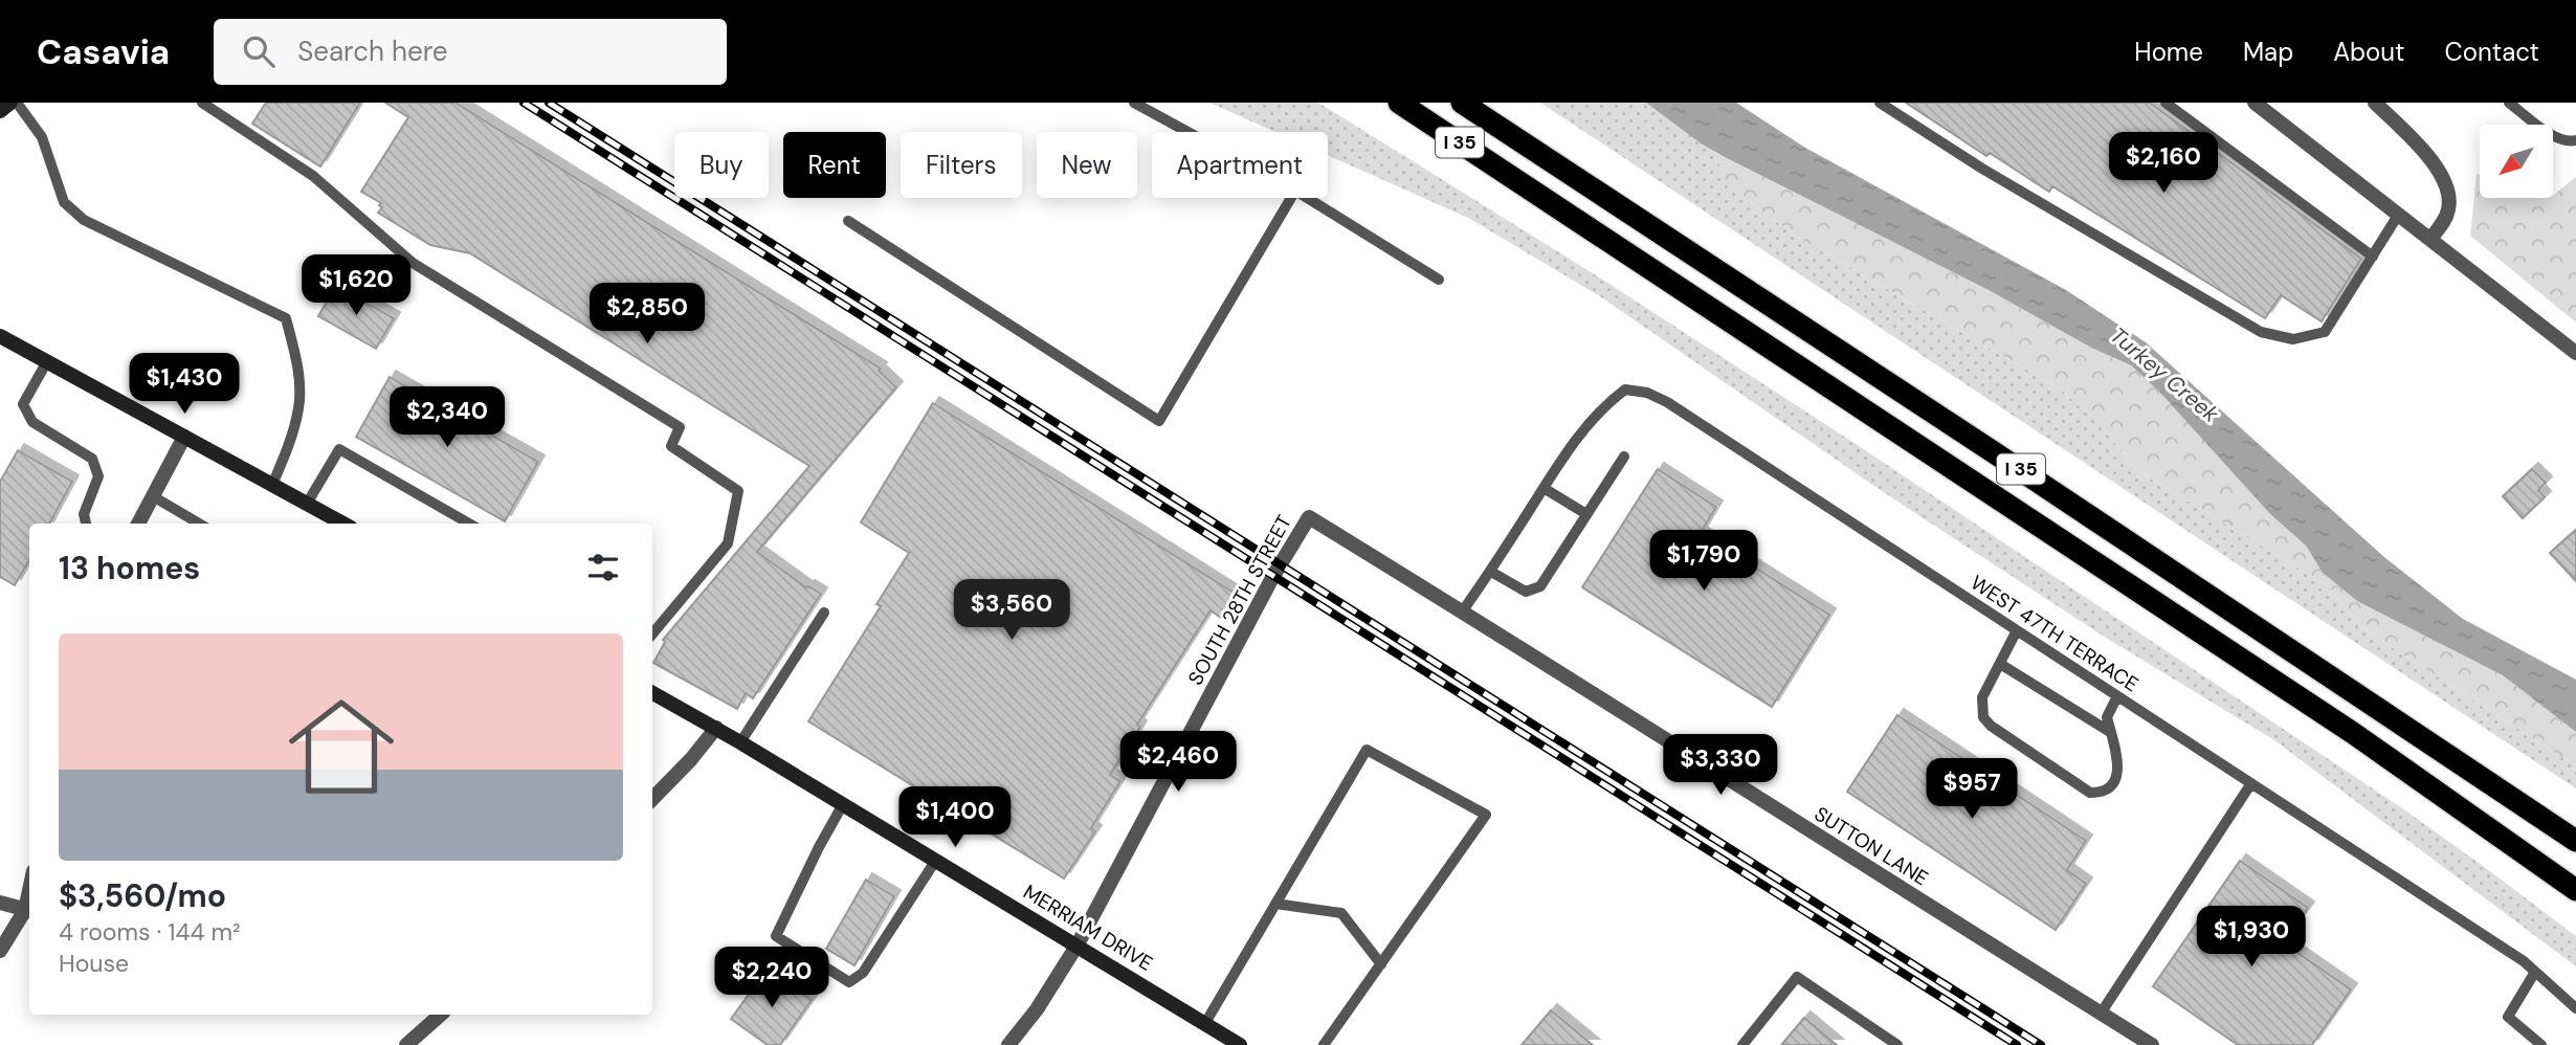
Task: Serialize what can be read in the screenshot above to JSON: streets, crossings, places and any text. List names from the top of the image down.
{
  "streets": {
    "highway": ["I 35"],
    "main road": ["MERRIAM DRIVE"],
    "street": ["SOUTH 28TH STREET", "SUTTON LANE"],
    "lane": ["WEST 47TH TERRACE"]
  },
  "crossings": [
    ["SOUTH 28TH STREET", "SUTTON LANE"],
    ["SOUTH 28TH STREET", "MERRIAM DRIVE"]
  ],
  "water": ["Turkey Creek"],
  "north": "bottom left",
  "page": {
    "header": "Casavia",
    "search": "Search here",
    "nav": [
      "Home",
      "Map",
      "About",
      "Contact"
    ],
    "price": [
      "$2,160",
      "$1,620",
      "$2,850",
      "$1,430",
      "$2,340",
      "$1,790",
      "$3,560",
      "$2,460",
      "$3,330",
      "$957",
      "$1,400",
      "$1,930",
      "$2,240"
    ],
    "chip": [
      "Buy",
      "Rent",
      "Filters",
      "New",
      "Apartment"
    ],
    "heading": "13 homes",
    "list": [
      {
        "name": "$3,560/mo",
        "note": "4 rooms · 144 m² · House"
      }
    ]
  }
}
